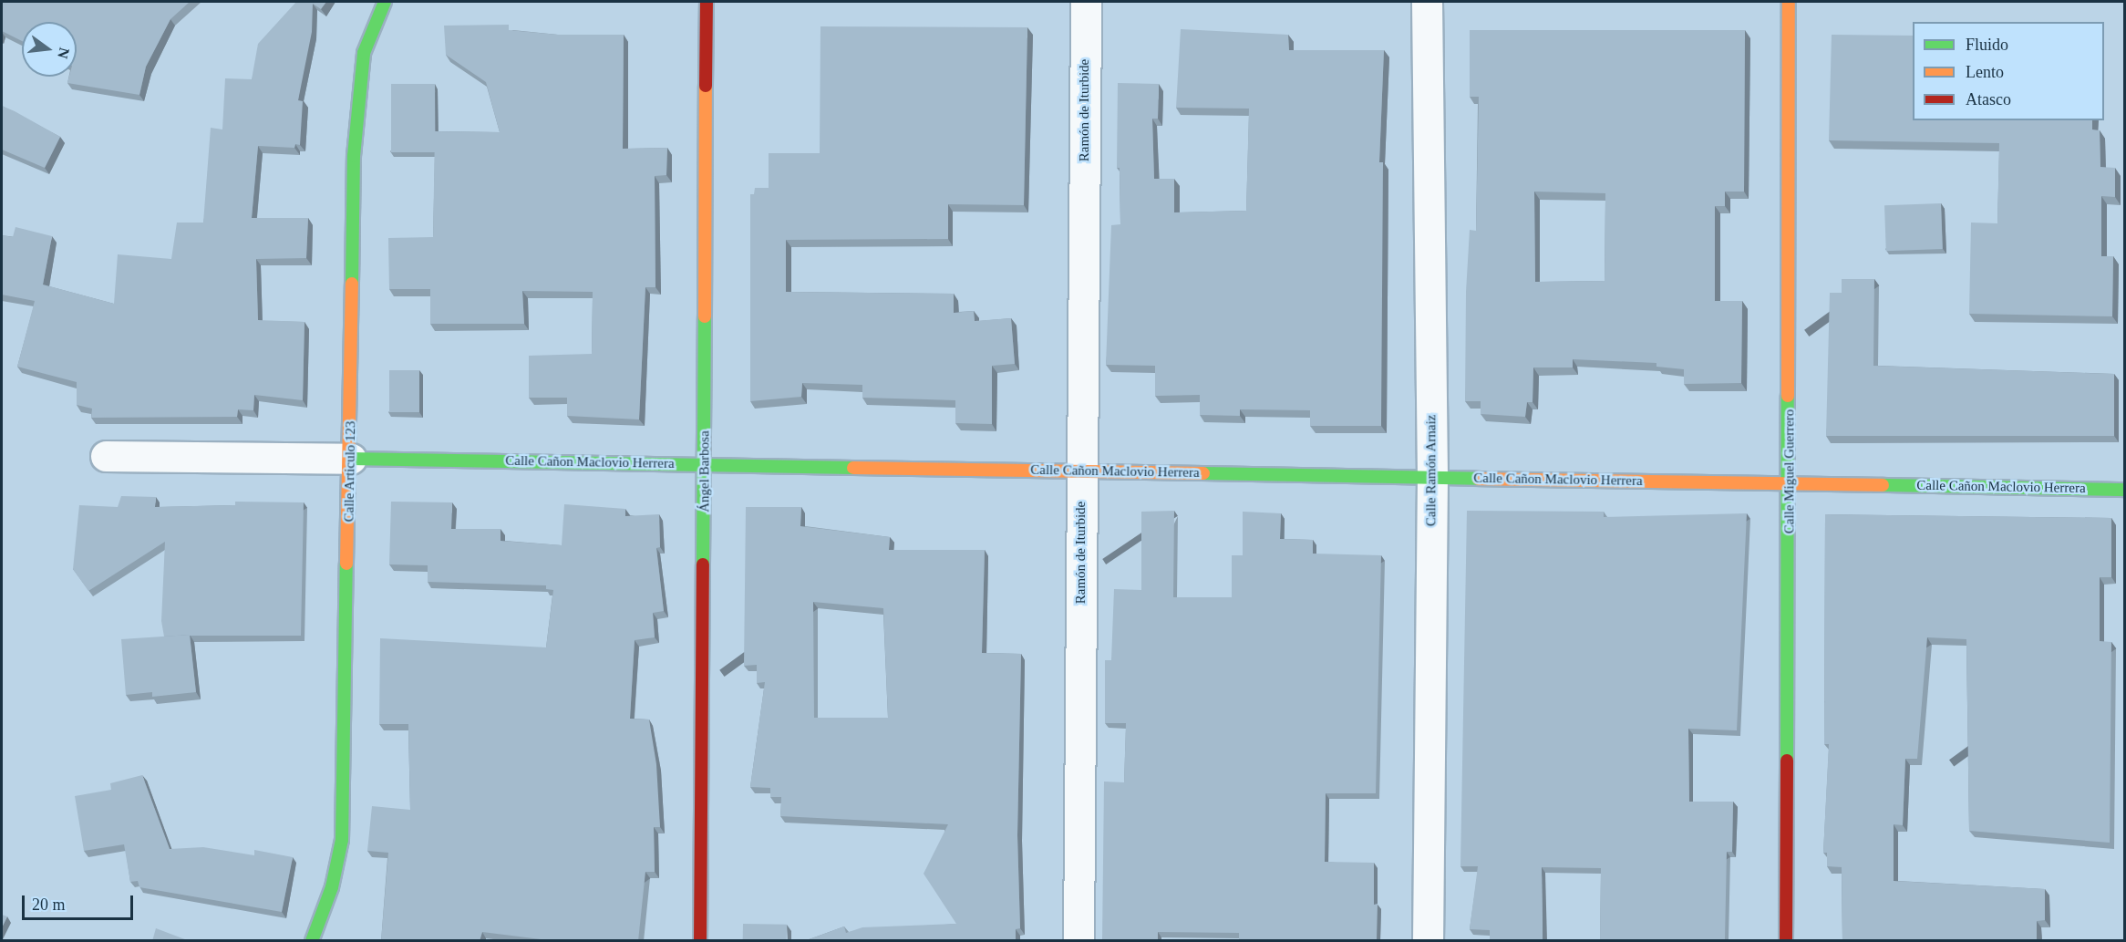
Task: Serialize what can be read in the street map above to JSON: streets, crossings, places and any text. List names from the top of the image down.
{
  "streets": {
    "street": [
      "Ramón de Iturbide",
      "Calle Cañon Maclovio Herrera",
      "Calle Ramón Arnaiz",
      "Calle Articulo 123",
      "Ángel Barbosa",
      "Calle Miguel Guerrero"
    ]
  },
  "crossings": [
    ["Ramón de Iturbide", "Calle Cañon Maclovio Herrera"],
    ["Calle Cañon Maclovio Herrera", "Calle Ramón Arnaiz"],
    ["Calle Cañon Maclovio Herrera", "Calle Articulo 123"],
    ["Calle Cañon Maclovio Herrera", "Ángel Barbosa"],
    ["Calle Cañon Maclovio Herrera", "Calle Miguel Guerrero"]
  ],
  "legend": ["Fluido", "Lento", "Atasco"],
  "scale_bar": "20 m",
  "north": "right"
}
